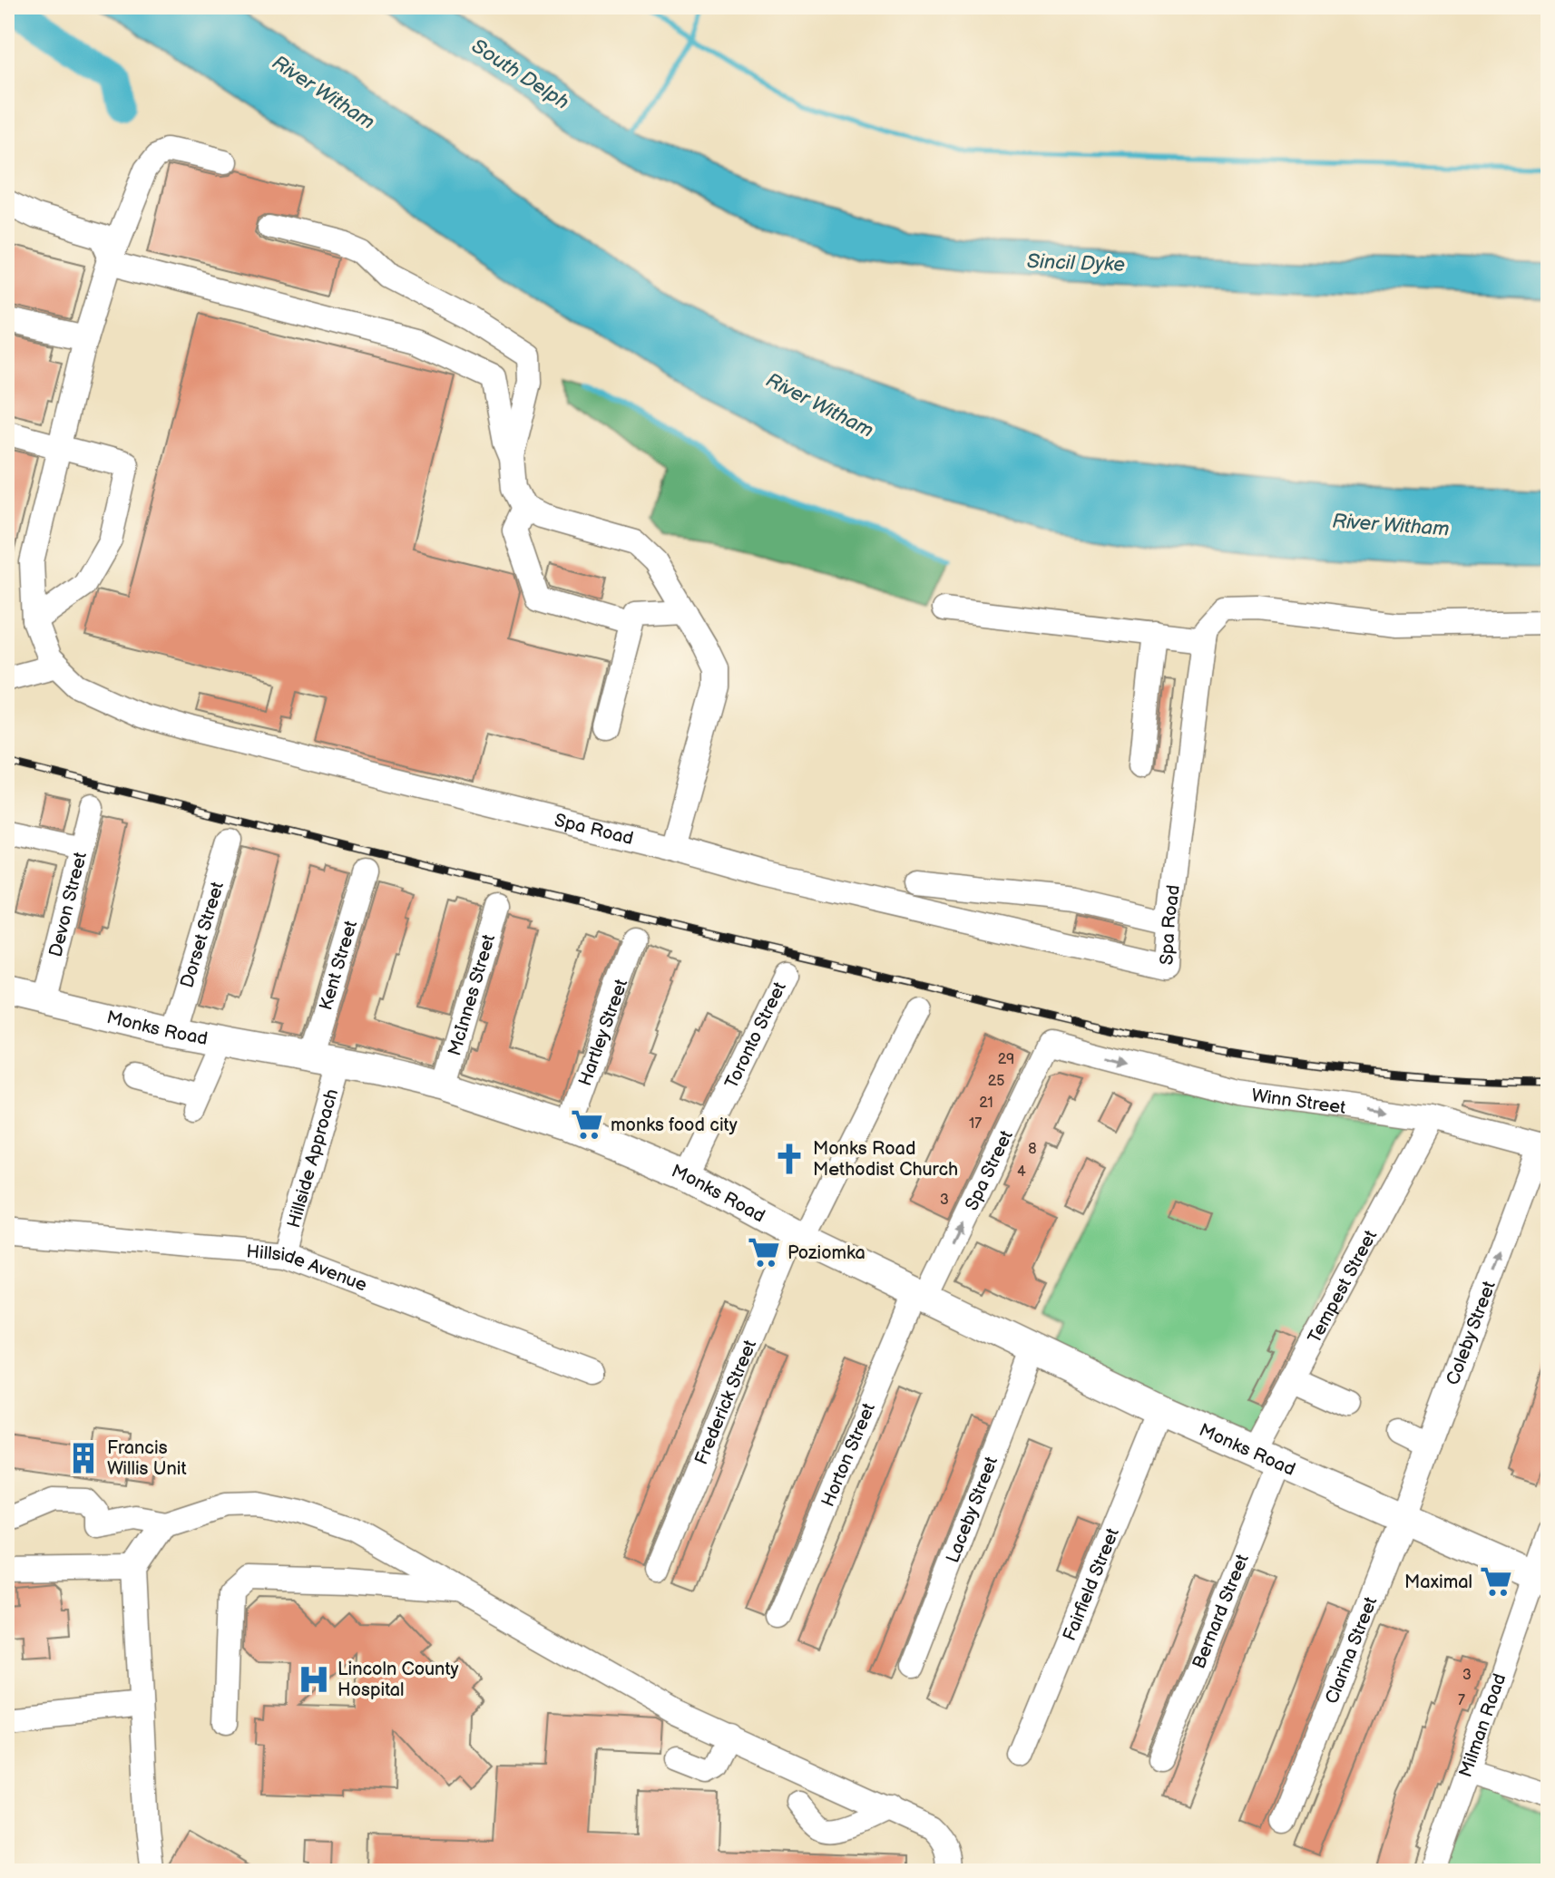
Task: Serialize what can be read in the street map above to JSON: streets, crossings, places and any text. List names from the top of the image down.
{
  "streets": {
    "main road": ["Monks Road"],
    "street": [
      "Spa Road",
      "Devon Street",
      "Dorset Street",
      "Kent Street",
      "McInnes Street",
      "Hartley Street",
      "Toronto Street",
      "Winn Street",
      "Hillside Approach",
      "Spa Street",
      "Hillside Avenue",
      "Tempest Street",
      "Coleby Street",
      "Frederick Street",
      "Horton Street",
      "Laceby Street",
      "Fairfield Street",
      "Bernard Street",
      "Clarina Street",
      "Milman Road"
    ]
  },
  "crossings": [
    ["Devon Street", "Monks Road"],
    ["Dorset Street", "Monks Road"],
    ["Kent Street", "Monks Road"],
    ["McInnes Street", "Monks Road"],
    ["Monks Road", "Hartley Street"],
    ["Monks Road", "Toronto Street"],
    ["Monks Road", "Hillside Approach"],
    ["Monks Road", "Spa Street"],
    ["Monks Road", "Tempest Street"],
    ["Monks Road", "Coleby Street"],
    ["Monks Road", "Frederick Street"],
    ["Monks Road", "Horton Street"],
    ["Monks Road", "Laceby Street"],
    ["Monks Road", "Fairfield Street"],
    ["Monks Road", "Bernard Street"],
    ["Monks Road", "Clarina Street"],
    ["Monks Road", "Milman Road"],
    ["Winn Street", "Spa Street"],
    ["Winn Street", "Tempest Street"],
    ["Winn Street", "Coleby Street"],
    ["Hillside Approach", "Hillside Avenue"],
    ["Spa Street", "Horton Street"],
    ["Coleby Street", "Clarina Street"]
  ],
  "one_way": ["Winn Street", "Spa Street", "Coleby Street"],
  "water": ["South Delph", "River Witham", "Sincil Dyke"],
  "places": {
    "supermarket": ["monks food city", "Poziomka", "Maximal"],
    "church": ["Monks Road Methodist Church"],
    "building": ["Francis Willis Unit"],
    "hospital": ["Lincoln County Hospital"]
  },
  "house_numbers": [
    "29",
    "25",
    "21",
    "17",
    "8",
    "4",
    "3",
    "3",
    "7"
  ]
}
